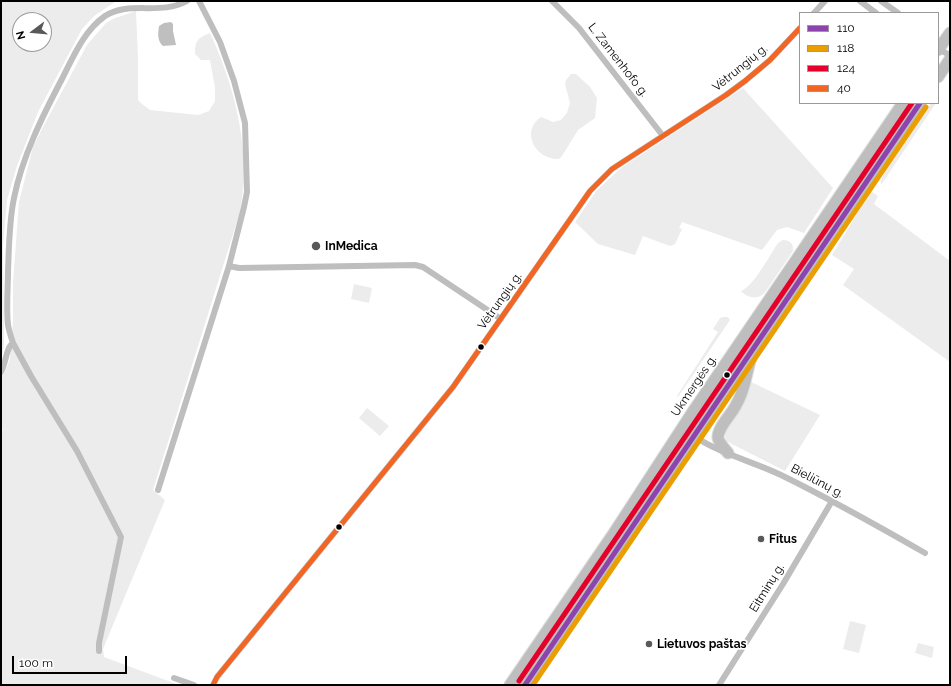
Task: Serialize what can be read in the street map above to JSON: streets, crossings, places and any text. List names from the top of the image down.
{
  "streets": {
    "highway": ["Ukmergės g."],
    "street": [
      "L. Zamenhofo g.",
      "Vėtrungių g.",
      "Bieliūnų g.",
      "Eitminų g."
    ]
  },
  "crossings": [
    ["L. Zamenhofo g.", "Vėtrungių g."],
    ["Bieliūnų g.", "Eitminų g."]
  ],
  "places": ["InMedica", "Fitus", "Lietuvos paštas"],
  "lines": [
    "transit line 40",
    "transit line 110",
    "transit line 124",
    "transit line 118"
  ],
  "legend": [
    "110",
    "118",
    "124",
    "40"
  ],
  "scale_bar": "100 m",
  "north": "left"
}
